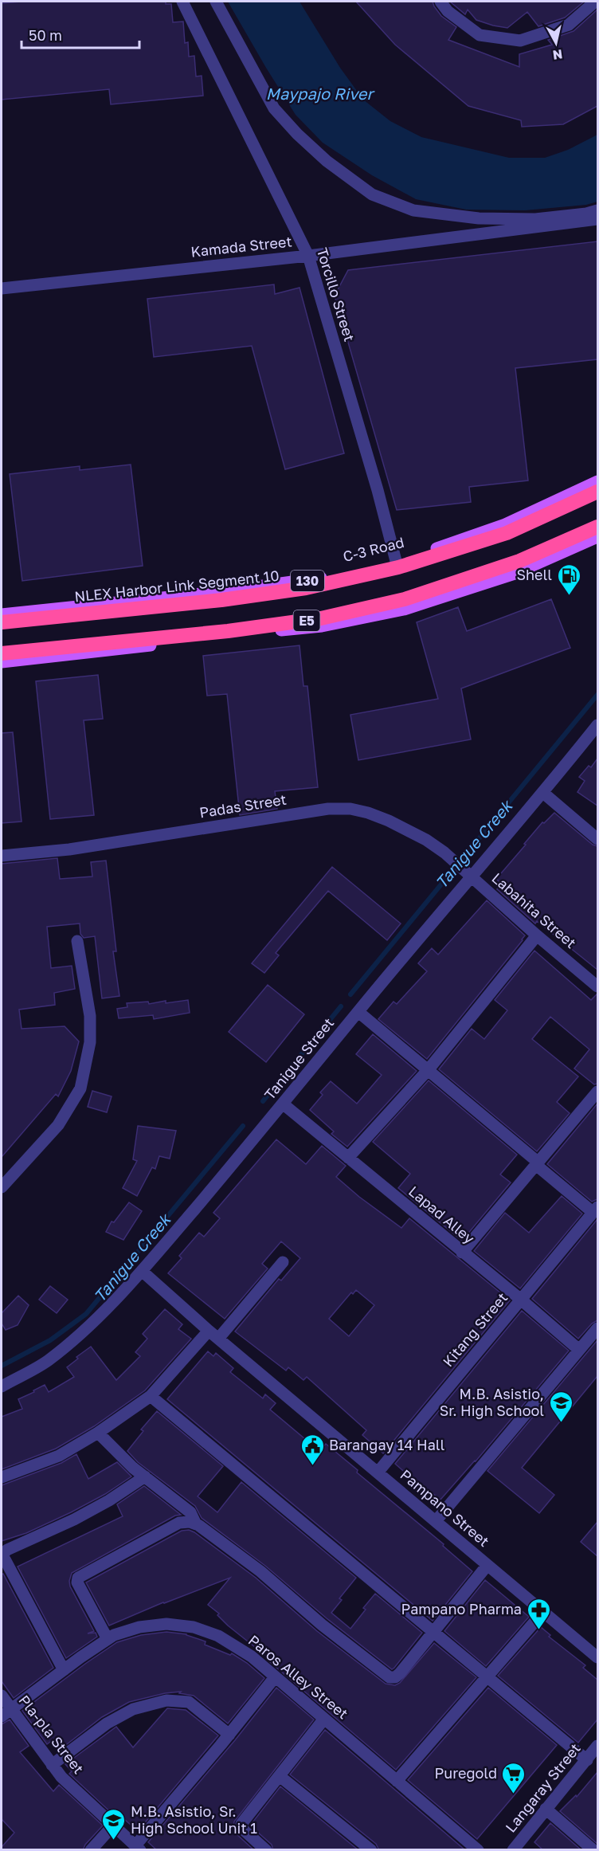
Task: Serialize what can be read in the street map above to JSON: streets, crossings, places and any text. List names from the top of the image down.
{
  "streets": {
    "highway": ["NLEX Harbor Link Segment 10", "E5"],
    "main road": ["C-3 Road", "130"],
    "street": [
      "Kamada Street",
      "Torcillo Street",
      "Padas Street",
      "Labahita Street",
      "Tanigue Street",
      "Lapad Alley",
      "Kitang Street",
      "Pampano Street",
      "Paros Alley Street",
      "Pla-pla Street",
      "Langaray Street"
    ]
  },
  "crossings": [
    ["Kamada Street", "Torcillo Street"],
    ["Torcillo Street", "C-3 Road"],
    ["C-3 Road", "NLEX Harbor Link Segment 10"],
    ["Padas Street", "Labahita Street"],
    ["Padas Street", "Tanigue Street"],
    ["Labahita Street", "Tanigue Street"],
    ["Tanigue Street", "Lapad Alley"],
    ["Tanigue Street", "Pampano Street"],
    ["Lapad Alley", "Kitang Street"],
    ["Kitang Street", "Pampano Street"],
    ["Paros Alley Street", "Pla-pla Street"]
  ],
  "water": ["Maypajo River", "Tanigue Creek"],
  "places": {
    "fuel station": ["Shell"],
    "school or university": ["M.B. Asistio, Sr. High School", "M.B. Asistio, Sr. High School Unit 1"],
    "public building": ["Barangay 14 Hall"],
    "pharmacy": ["Pampano Pharma"],
    "supermarket": ["Puregold"]
  },
  "scale_bar": "50 m",
  "north": "bottom"
}
